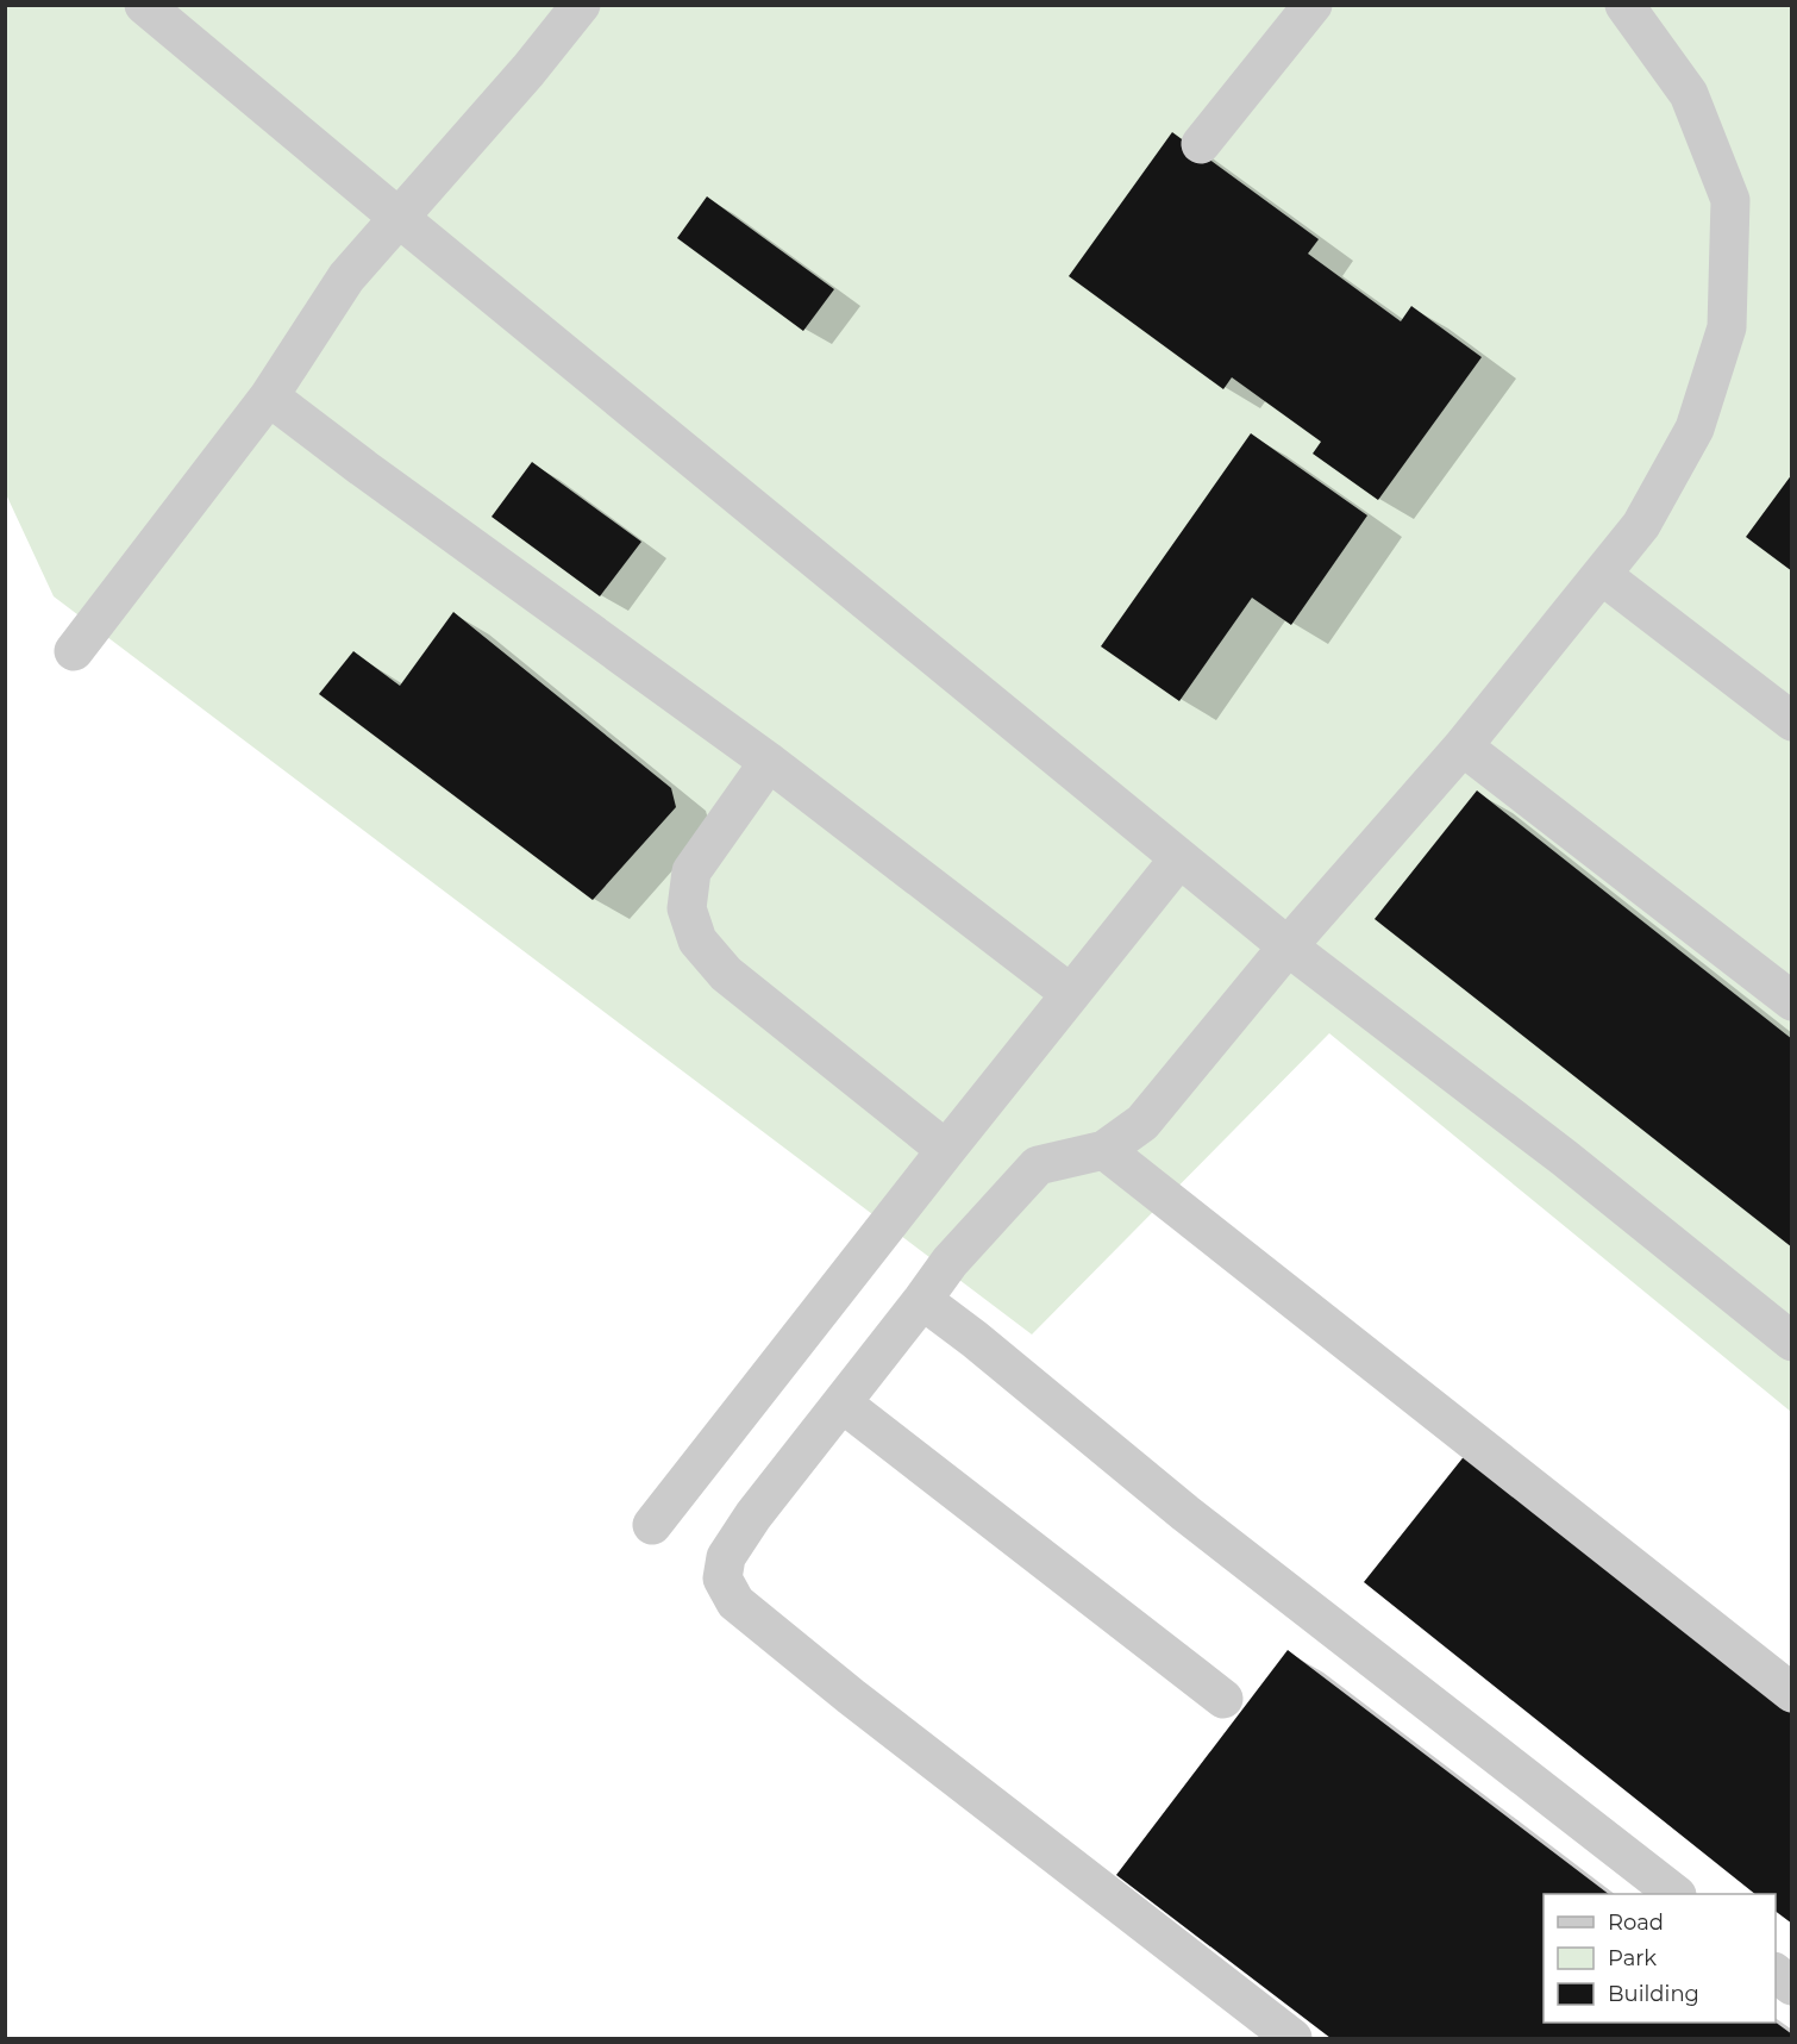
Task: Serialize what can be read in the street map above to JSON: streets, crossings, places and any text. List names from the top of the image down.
{
  "legend": ["Road", "Park", "Building"]
}
